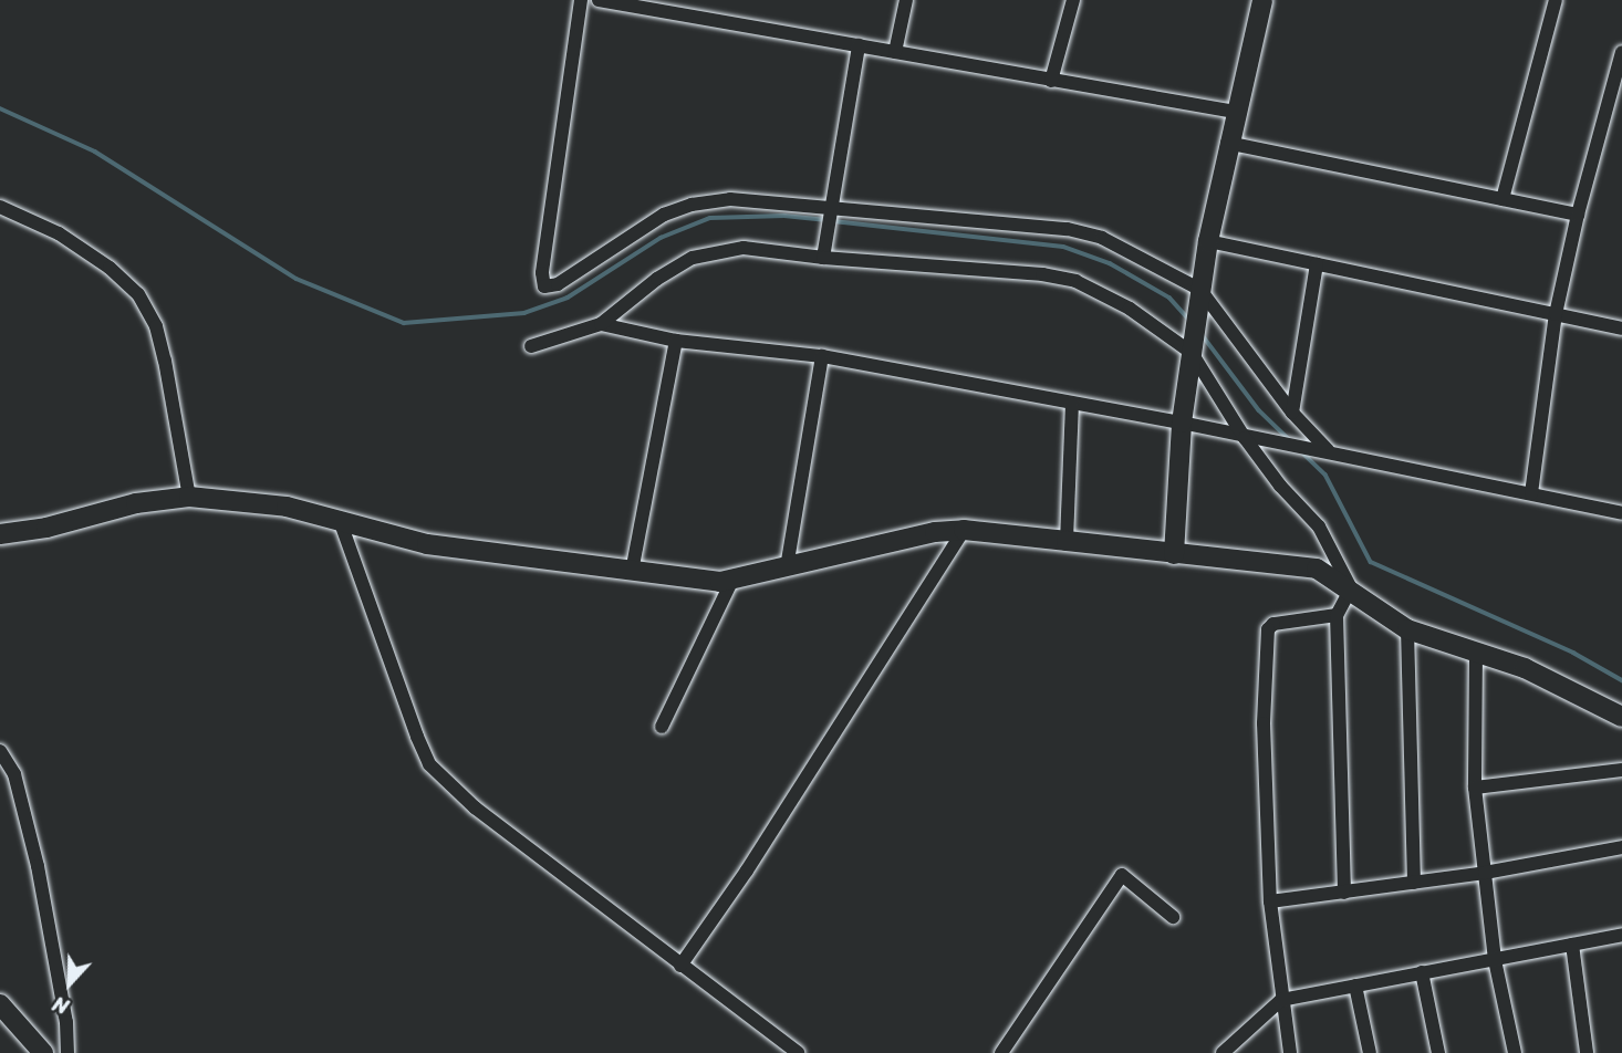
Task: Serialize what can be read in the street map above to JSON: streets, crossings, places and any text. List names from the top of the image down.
{
  "north": "bottom"
}
